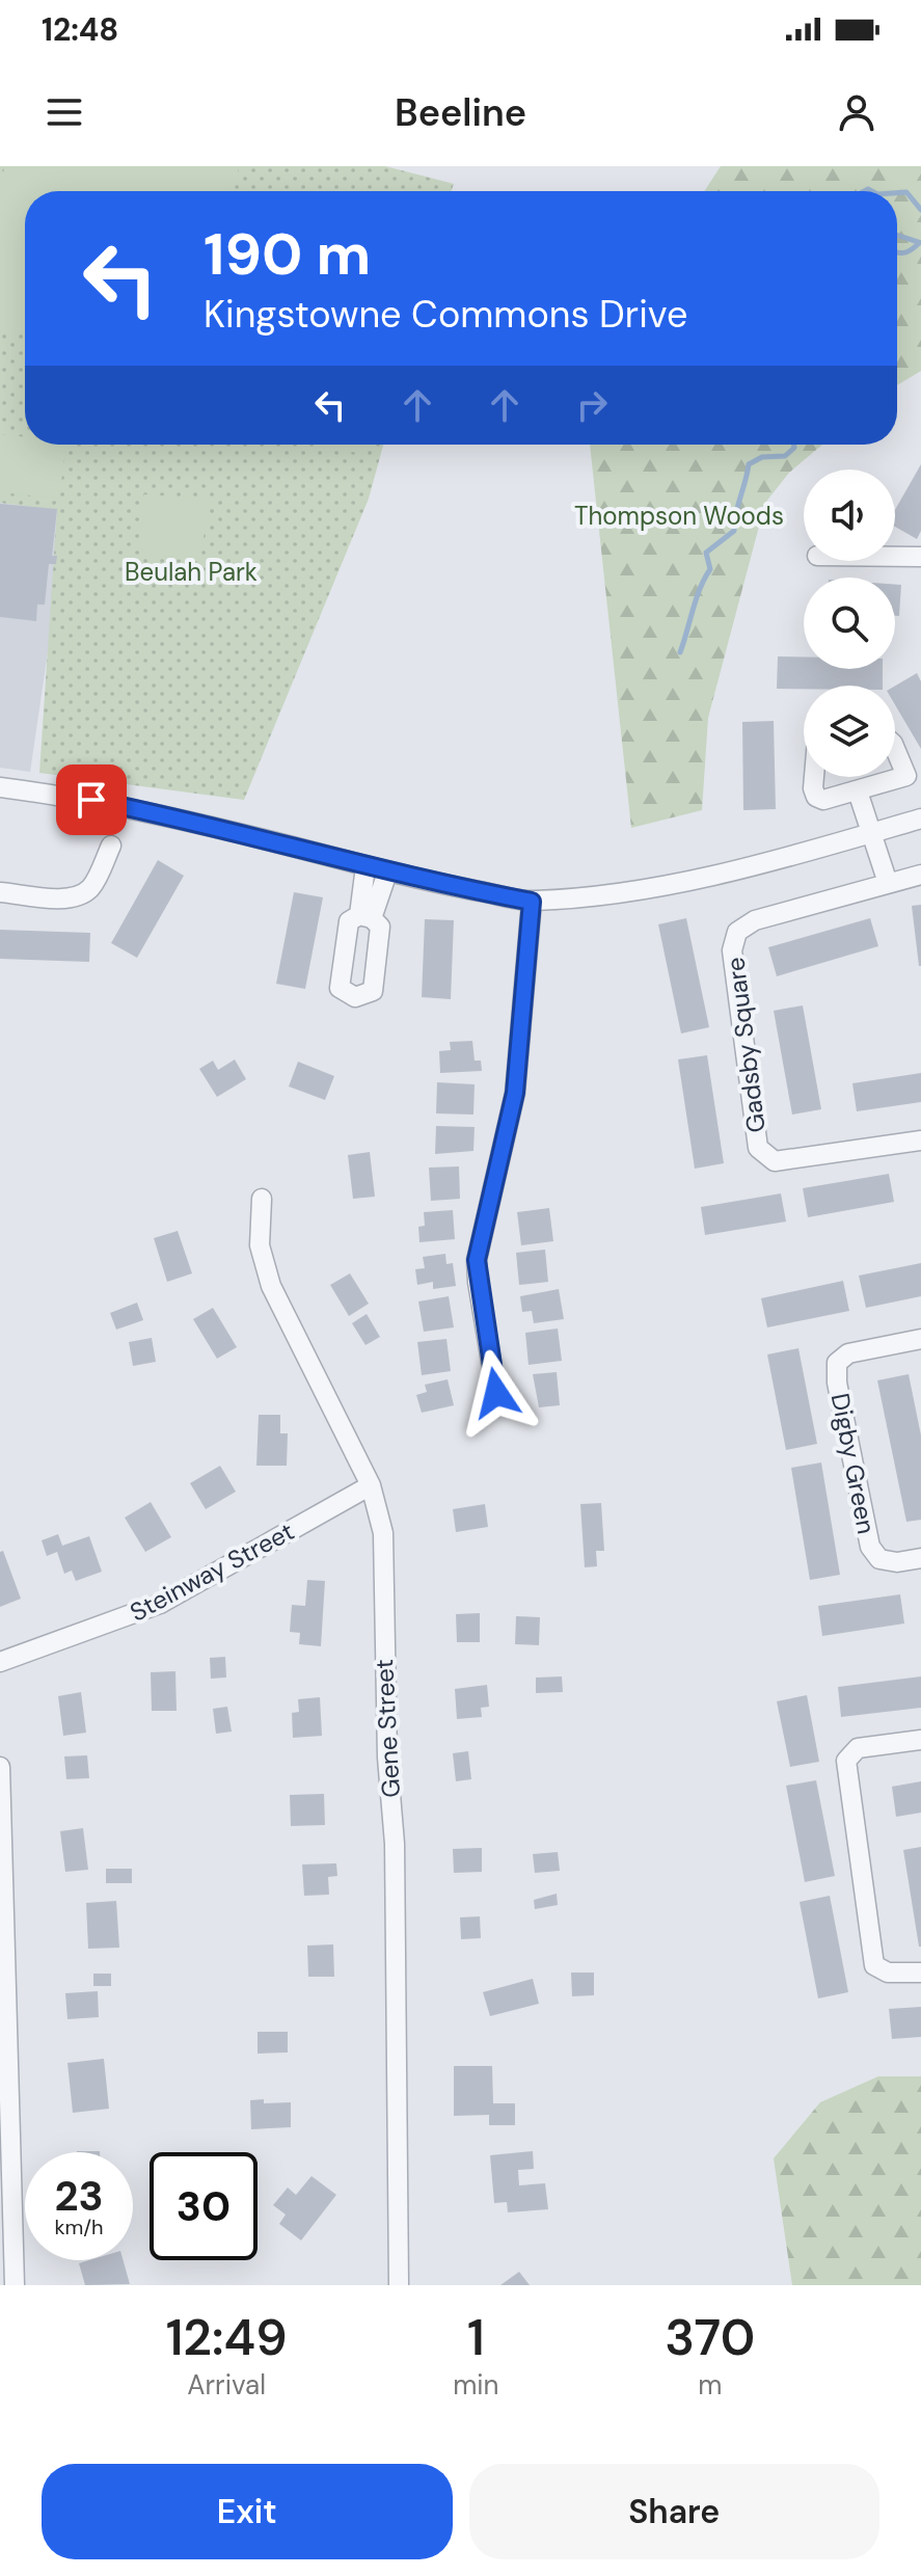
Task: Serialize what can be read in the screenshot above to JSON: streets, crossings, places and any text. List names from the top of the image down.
{
  "streets": {
    "street": [
      "Gadsby Square",
      "Digby Green",
      "Steinway Street",
      "Gene Street"
    ]
  },
  "crossings": [
    ["Steinway Street", "Gene Street"]
  ],
  "parks": ["Thompson Woods", "Beulah Park"],
  "page": {
    "status": "12:48",
    "header": "Beeline",
    "turn": ["190 m", "Kingstowne Commons Drive"],
    "speed": "23 km/h",
    "limit": "30",
    "eta": [
      "12:49",
      "Arrival",
      "1",
      "min",
      "370",
      "m"
    ],
    "buttons": ["Exit", "Share"]
  }
}
